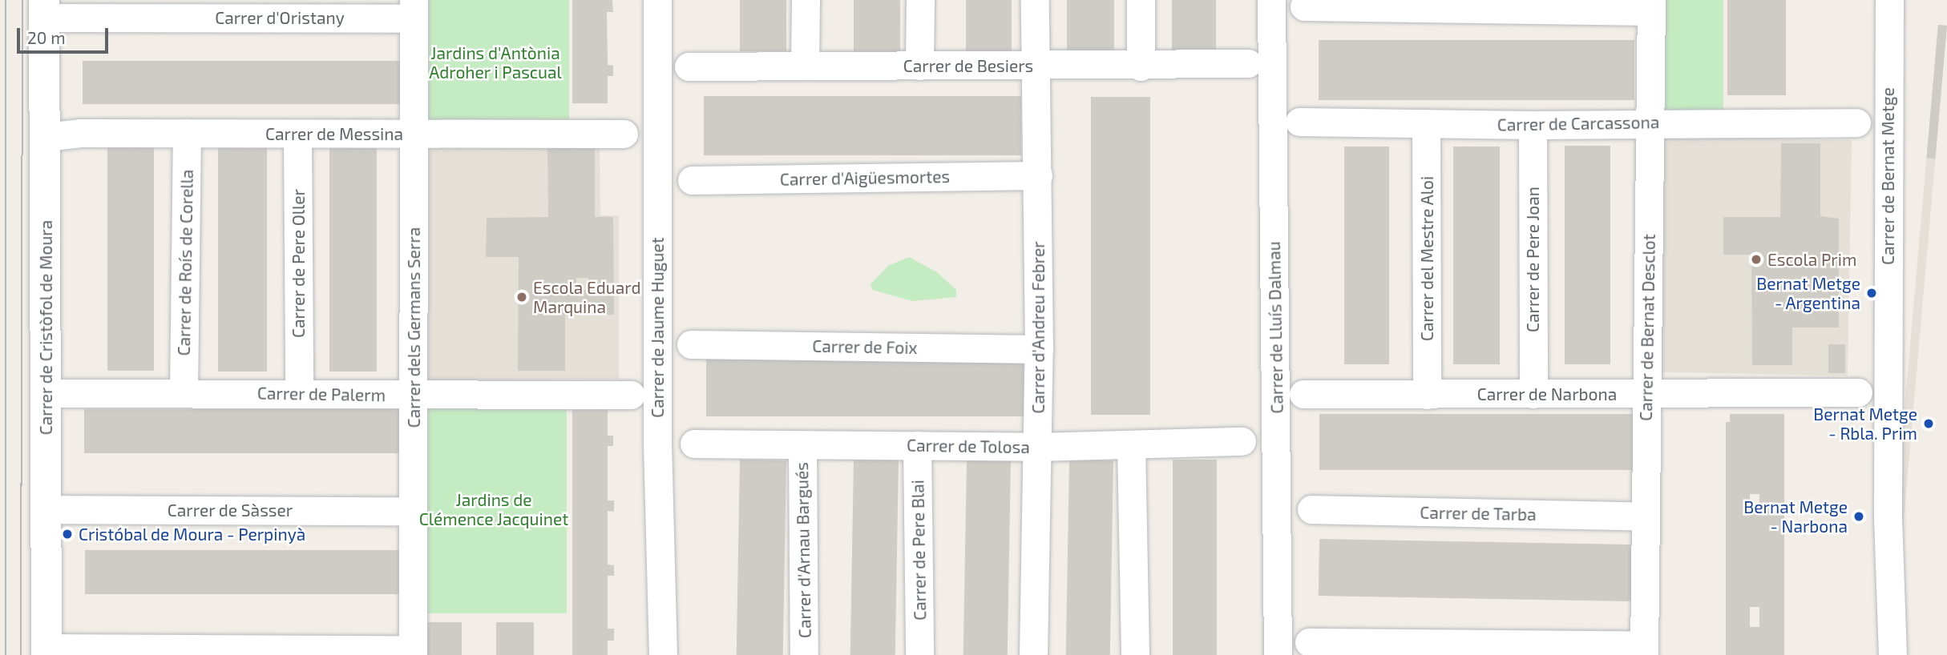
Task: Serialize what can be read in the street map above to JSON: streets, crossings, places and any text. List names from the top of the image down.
{
  "streets": {
    "street": [
      "Carrer d'Oristany",
      "Carrer de Besiers",
      "Carrer de Carcassona",
      "Carrer de Messina",
      "Carrer de Bernat Metge",
      "Carrer d'Aigüesmortes",
      "Carrer del Mestre Aloi",
      "Carrer de Pere Joan",
      "Carrer de Roís de Corella",
      "Carrer de Pere Oller",
      "Carrer de Cristòfol de Moura",
      "Carrer dels Germans Serra",
      "Carrer de Jaume Huguet",
      "Carrer d'Andreu Febrer",
      "Carrer de Lluís Dalmau",
      "Carrer de Bernat Desclot",
      "Carrer de Foix",
      "Carrer de Palerm",
      "Carrer de Narbona",
      "Carrer de Tolosa",
      "Carrer de Sàsser",
      "Carrer de Tarba",
      "Carrer d'Arnau Bargués",
      "Carrer de Pere Blai"
    ]
  },
  "crossings": [
    ["Carrer d'Oristany", "Carrer de Cristòfol de Moura"],
    ["Carrer d'Oristany", "Carrer dels Germans Serra"],
    ["Carrer de Besiers", "Carrer d'Andreu Febrer"],
    ["Carrer de Carcassona", "Carrer del Mestre Aloi"],
    ["Carrer de Carcassona", "Carrer de Pere Joan"],
    ["Carrer de Carcassona", "Carrer de Bernat Desclot"],
    ["Carrer de Messina", "Carrer de Roís de Corella"],
    ["Carrer de Messina", "Carrer de Pere Oller"],
    ["Carrer de Messina", "Carrer de Cristòfol de Moura"],
    ["Carrer de Messina", "Carrer dels Germans Serra"],
    ["Carrer d'Aigüesmortes", "Carrer d'Andreu Febrer"],
    ["Carrer del Mestre Aloi", "Carrer de Narbona"],
    ["Carrer de Pere Joan", "Carrer de Narbona"],
    ["Carrer de Roís de Corella", "Carrer de Palerm"],
    ["Carrer de Pere Oller", "Carrer de Palerm"],
    ["Carrer de Cristòfol de Moura", "Carrer de Palerm"],
    ["Carrer de Cristòfol de Moura", "Carrer de Sàsser"],
    ["Carrer dels Germans Serra", "Carrer de Palerm"],
    ["Carrer dels Germans Serra", "Carrer de Sàsser"],
    ["Carrer d'Andreu Febrer", "Carrer de Foix"],
    ["Carrer d'Andreu Febrer", "Carrer de Tolosa"],
    ["Carrer de Bernat Desclot", "Carrer de Narbona"],
    ["Carrer de Bernat Desclot", "Carrer de Tarba"],
    ["Carrer de Tolosa", "Carrer d'Arnau Bargués"],
    ["Carrer de Tolosa", "Carrer de Pere Blai"]
  ],
  "parks": ["Jardins d'Antònia Adroher i Pascual", "Jardins de Clémence Jacquinet"],
  "places": [
    "Escola Prim",
    "Bernat Metge - Argentina",
    "Escola Eduard Marquina",
    "Bernat Metge - Rbla. Prim",
    "Bernat Metge - Narbona",
    "Cristóbal de Moura - Perpinyà"
  ],
  "scale_bar": "20 m"
}
